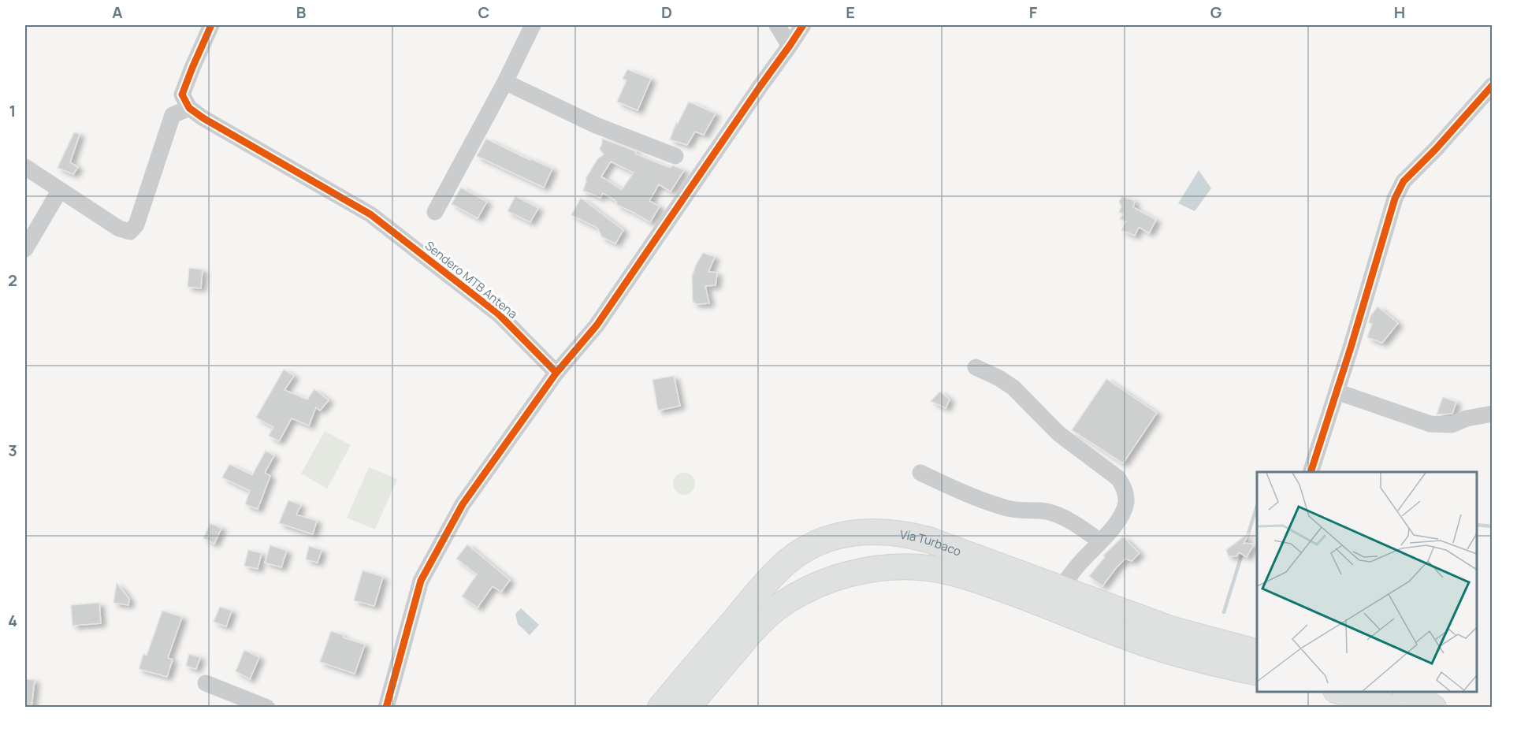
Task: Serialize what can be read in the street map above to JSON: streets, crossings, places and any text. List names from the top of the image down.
{
  "streets": {
    "highway": ["Vía Turbaco"],
    "street": ["Sendero MTB Antena"]
  },
  "grid": {
    "columns": [
      "A",
      "B",
      "C",
      "D",
      "E",
      "F",
      "G",
      "H"
    ],
    "rows": [
      "1",
      "2",
      "3",
      "4"
    ]
  }
}
